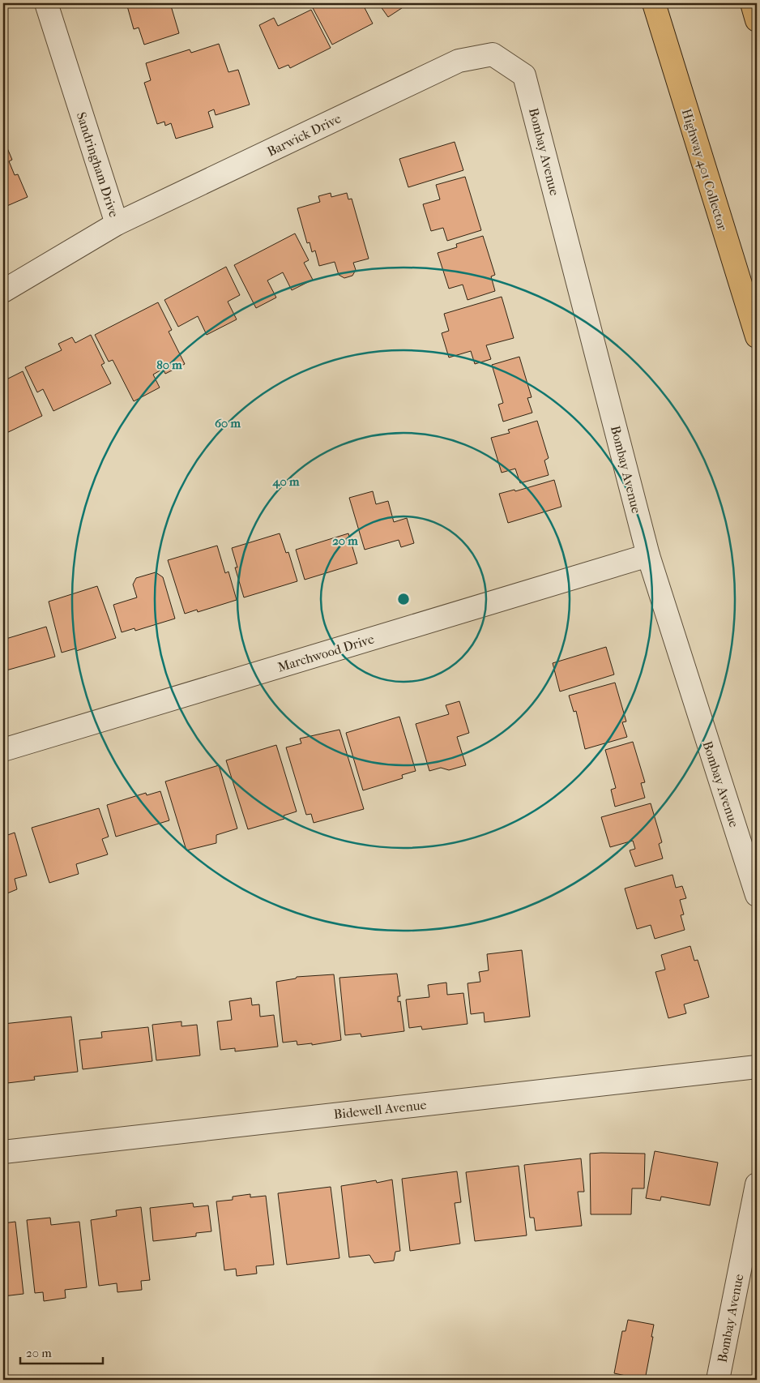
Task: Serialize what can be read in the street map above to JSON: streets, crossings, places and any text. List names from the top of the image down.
{
  "streets": {
    "highway": ["Highway 401 Collector"],
    "street": [
      "Barwick Drive",
      "Bombay Avenue",
      "Sandringham Drive",
      "Marchwood Drive",
      "Bidewell Avenue"
    ]
  },
  "crossings": [
    ["Barwick Drive", "Bombay Avenue"],
    ["Barwick Drive", "Sandringham Drive"],
    ["Bombay Avenue", "Marchwood Drive"]
  ],
  "scale_bar": "20 m",
  "rings": [
    "80 m",
    "60 m",
    "40 m",
    "20 m"
  ]
}
